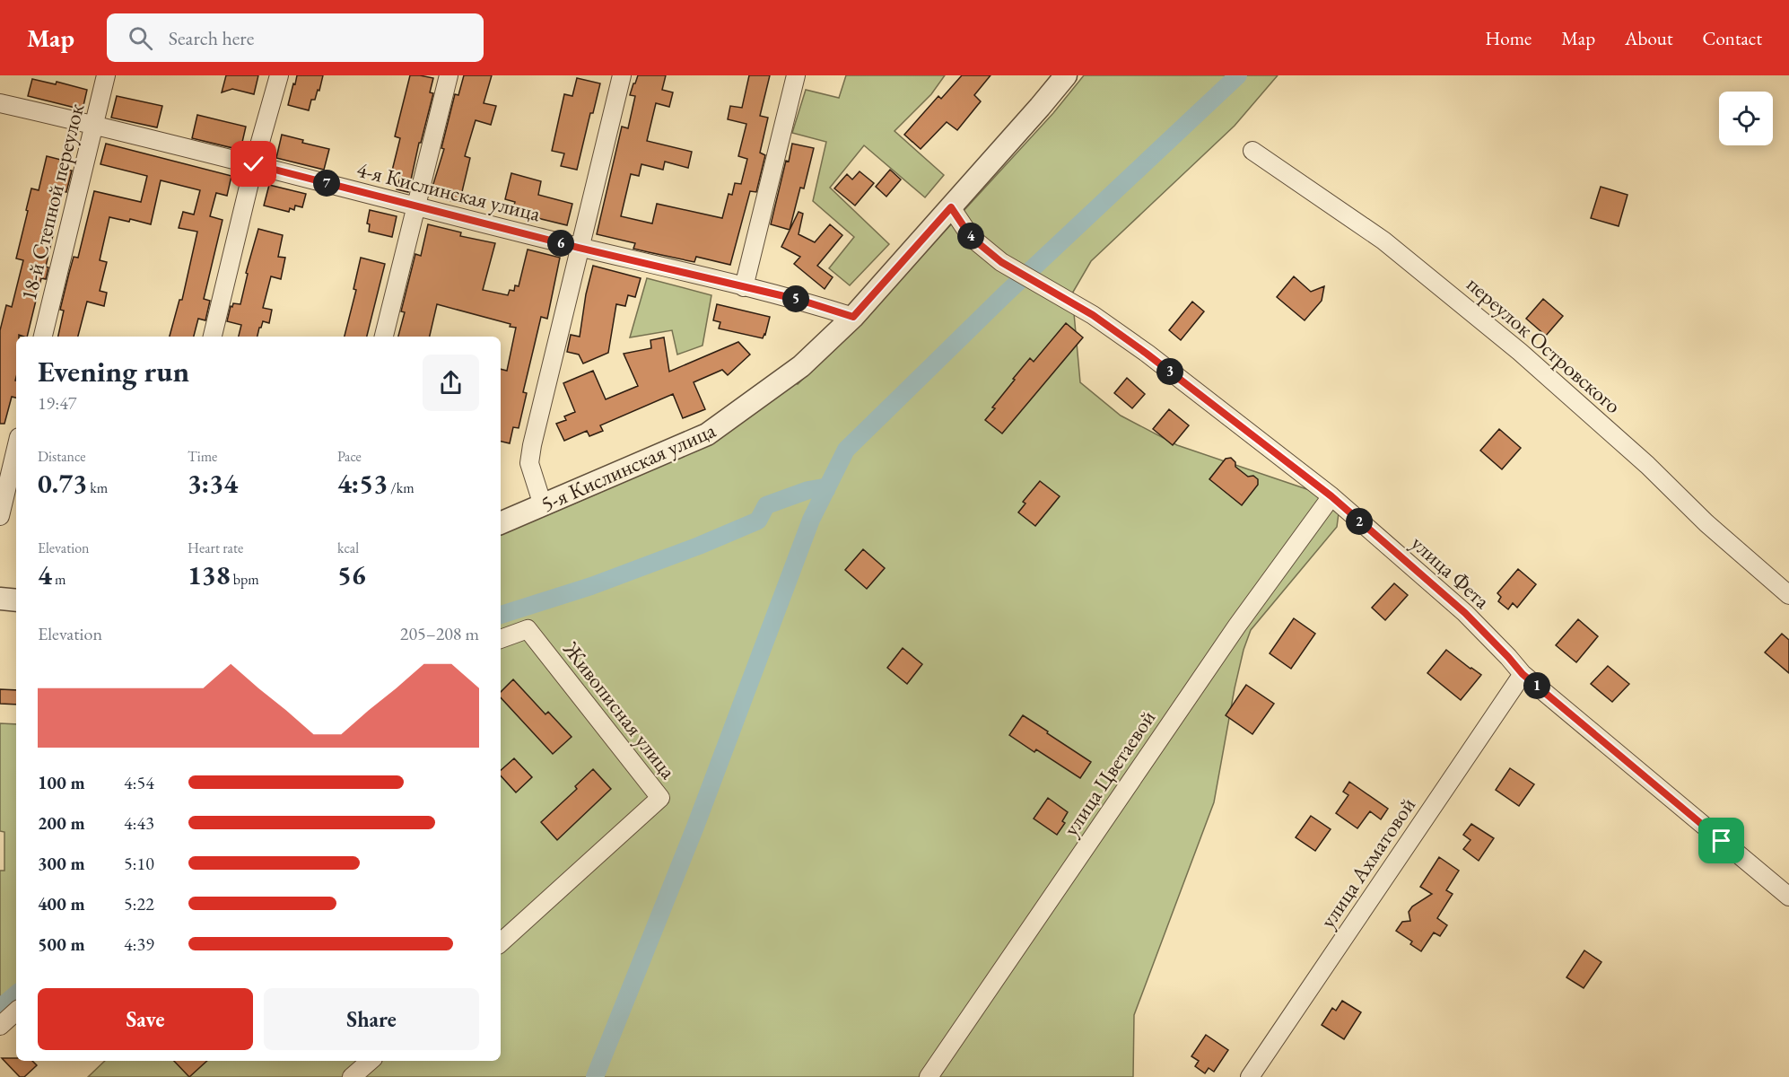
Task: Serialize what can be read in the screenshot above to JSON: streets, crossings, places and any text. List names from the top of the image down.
{
  "streets": {
    "street": [
      "4-я Кислинская улица",
      "18-й Степной переулок",
      "переулок Островского",
      "5-я Кислинская улица",
      "улица Фета",
      "Живописная улица",
      "улица Цветаевой",
      "улица Ахматовой"
    ]
  },
  "crossings": [
    ["4-я Кислинская улица", "18-й Степной переулок"],
    ["4-я Кислинская улица", "5-я Кислинская улица"],
    ["5-я Кислинская улица", "улица Фета"],
    ["улица Фета", "улица Цветаевой"],
    ["улица Фета", "улица Ахматовой"]
  ],
  "page": {
    "header": "Map",
    "search": "Search here",
    "nav": [
      "Home",
      "Map",
      "About",
      "Contact"
    ],
    "pins": [
      "7",
      "4",
      "6",
      "5",
      "3",
      "2",
      "1"
    ],
    "heading": ["Evening run", "19:47"],
    "stats": [
      ["Distance", "0.73 km"],
      ["Time", "3:34"],
      ["Pace", "4:53 /km"],
      ["Elevation", "4 m"],
      ["Heart rate", "138 bpm"],
      ["kcal", "56"]
    ],
    "chart": ["Elevation", "205–208 m"],
    "list": [
      {
        "name": "100 m",
        "note": "4:54"
      },
      {
        "name": "200 m",
        "note": "4:43"
      },
      {
        "name": "300 m",
        "note": "5:10"
      },
      {
        "name": "400 m",
        "note": "5:22"
      },
      {
        "name": "500 m",
        "note": "4:39"
      }
    ],
    "buttons": ["Save", "Share"]
  }
}
